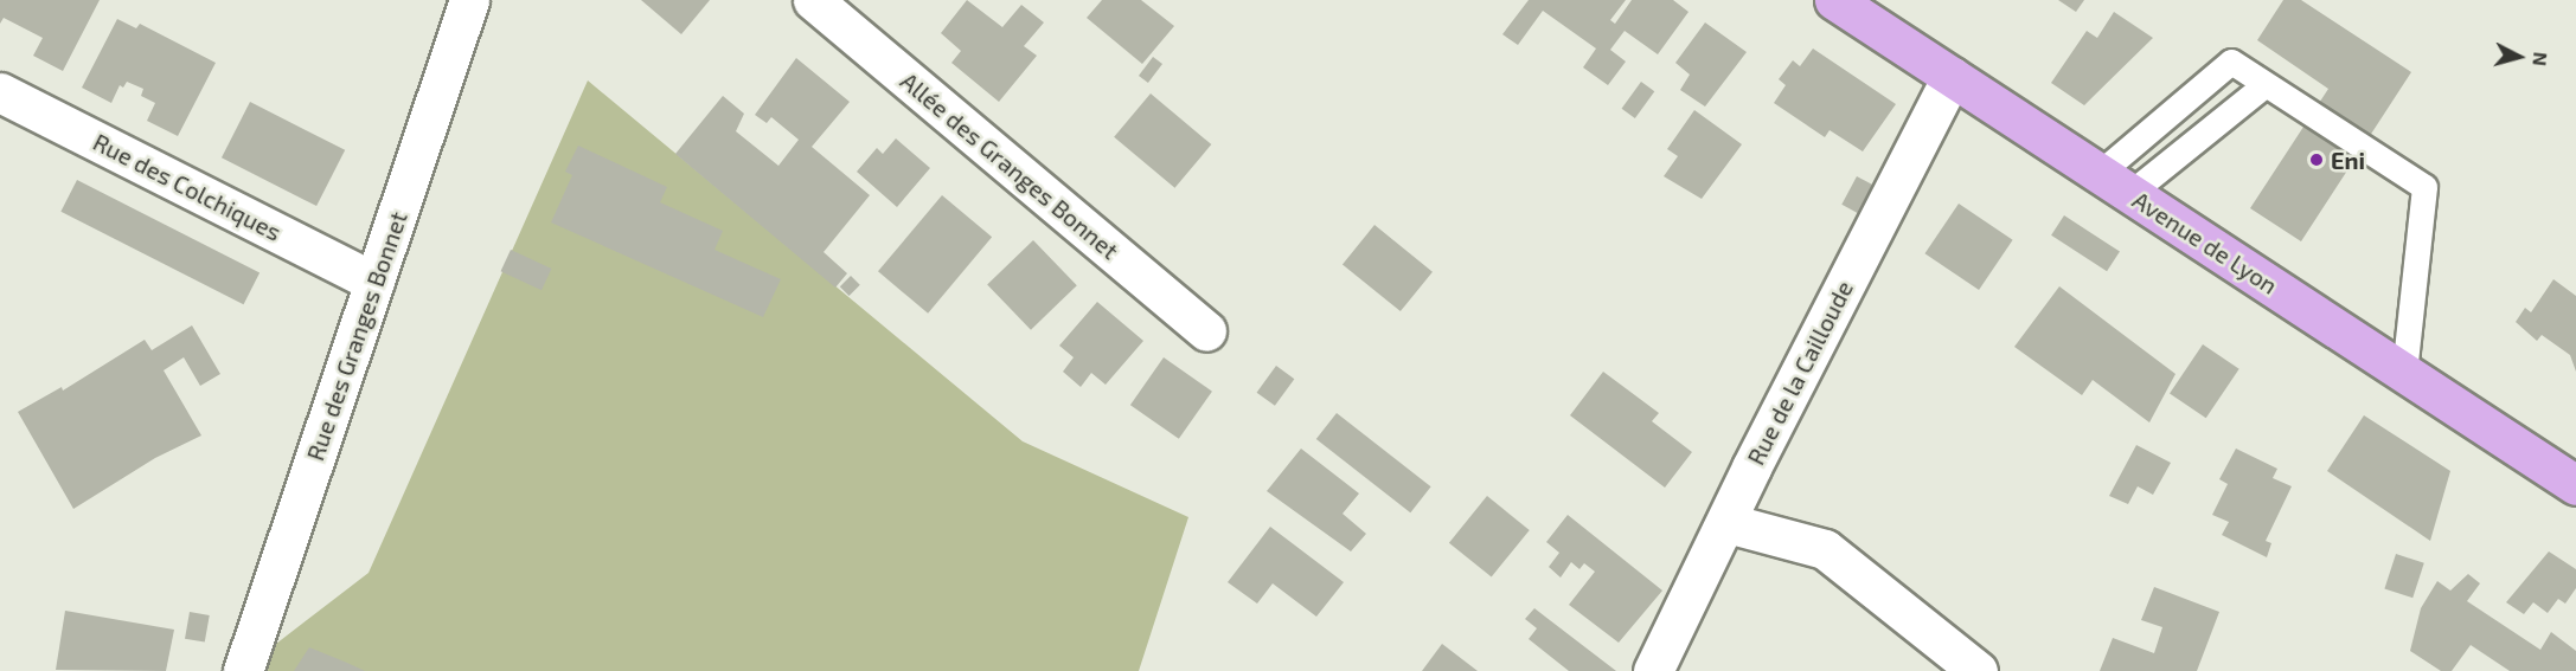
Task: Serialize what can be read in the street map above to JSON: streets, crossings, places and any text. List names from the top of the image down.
{
  "streets": {
    "main road": ["Avenue de Lyon"],
    "street": [
      "Allée des Granges Bonnet",
      "Rue des Colchiques",
      "Rue des Granges Bonnet",
      "Rue de la Cailloude"
    ]
  },
  "crossings": [
    ["Rue des Colchiques", "Rue des Granges Bonnet"],
    ["Avenue de Lyon", "Rue de la Cailloude"]
  ],
  "places": ["Eni"],
  "north": "right"
}
